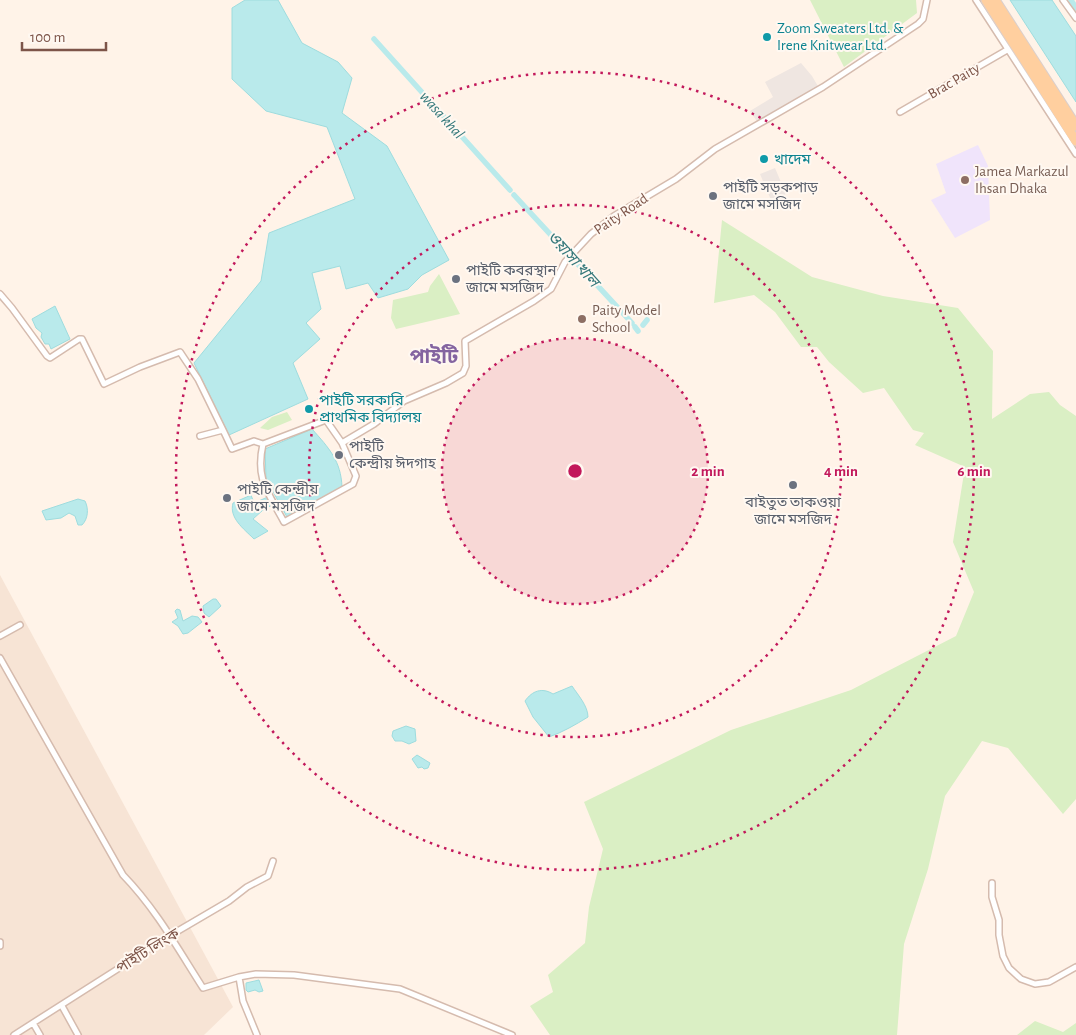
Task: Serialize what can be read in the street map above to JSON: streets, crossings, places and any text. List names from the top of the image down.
{
  "streets": {
    "street": ["Brac Paity", "Paity Road", "পাইটি লিংক"]
  },
  "districts": ["পাইটি"],
  "water": ["wasa khal", "ওয়াসা খাল"],
  "places": [
    "Zoom Sweaters Ltd. & Irene Knitwear Ltd.",
    "খাদেম",
    "Jamea Markazul Ihsan Dhaka",
    "পাইটি সড়কপাড় জামে মসজিদ",
    "পাইটি কবরস্থান জামে মসজিদ",
    "Paity Model School",
    "পাইটি সরকারি প্রাথমিক বিদ্যালয়",
    "পাইটি কেন্দ্রীয় ঈদগাহ",
    "বাইতুত তাকওয়া জামে মসজিদ",
    "পাইটি কেন্দ্রীয় জামে মসজিদ"
  ],
  "scale_bar": "100 m",
  "rings": ["2 min", "4 min", "6 min"]
}
